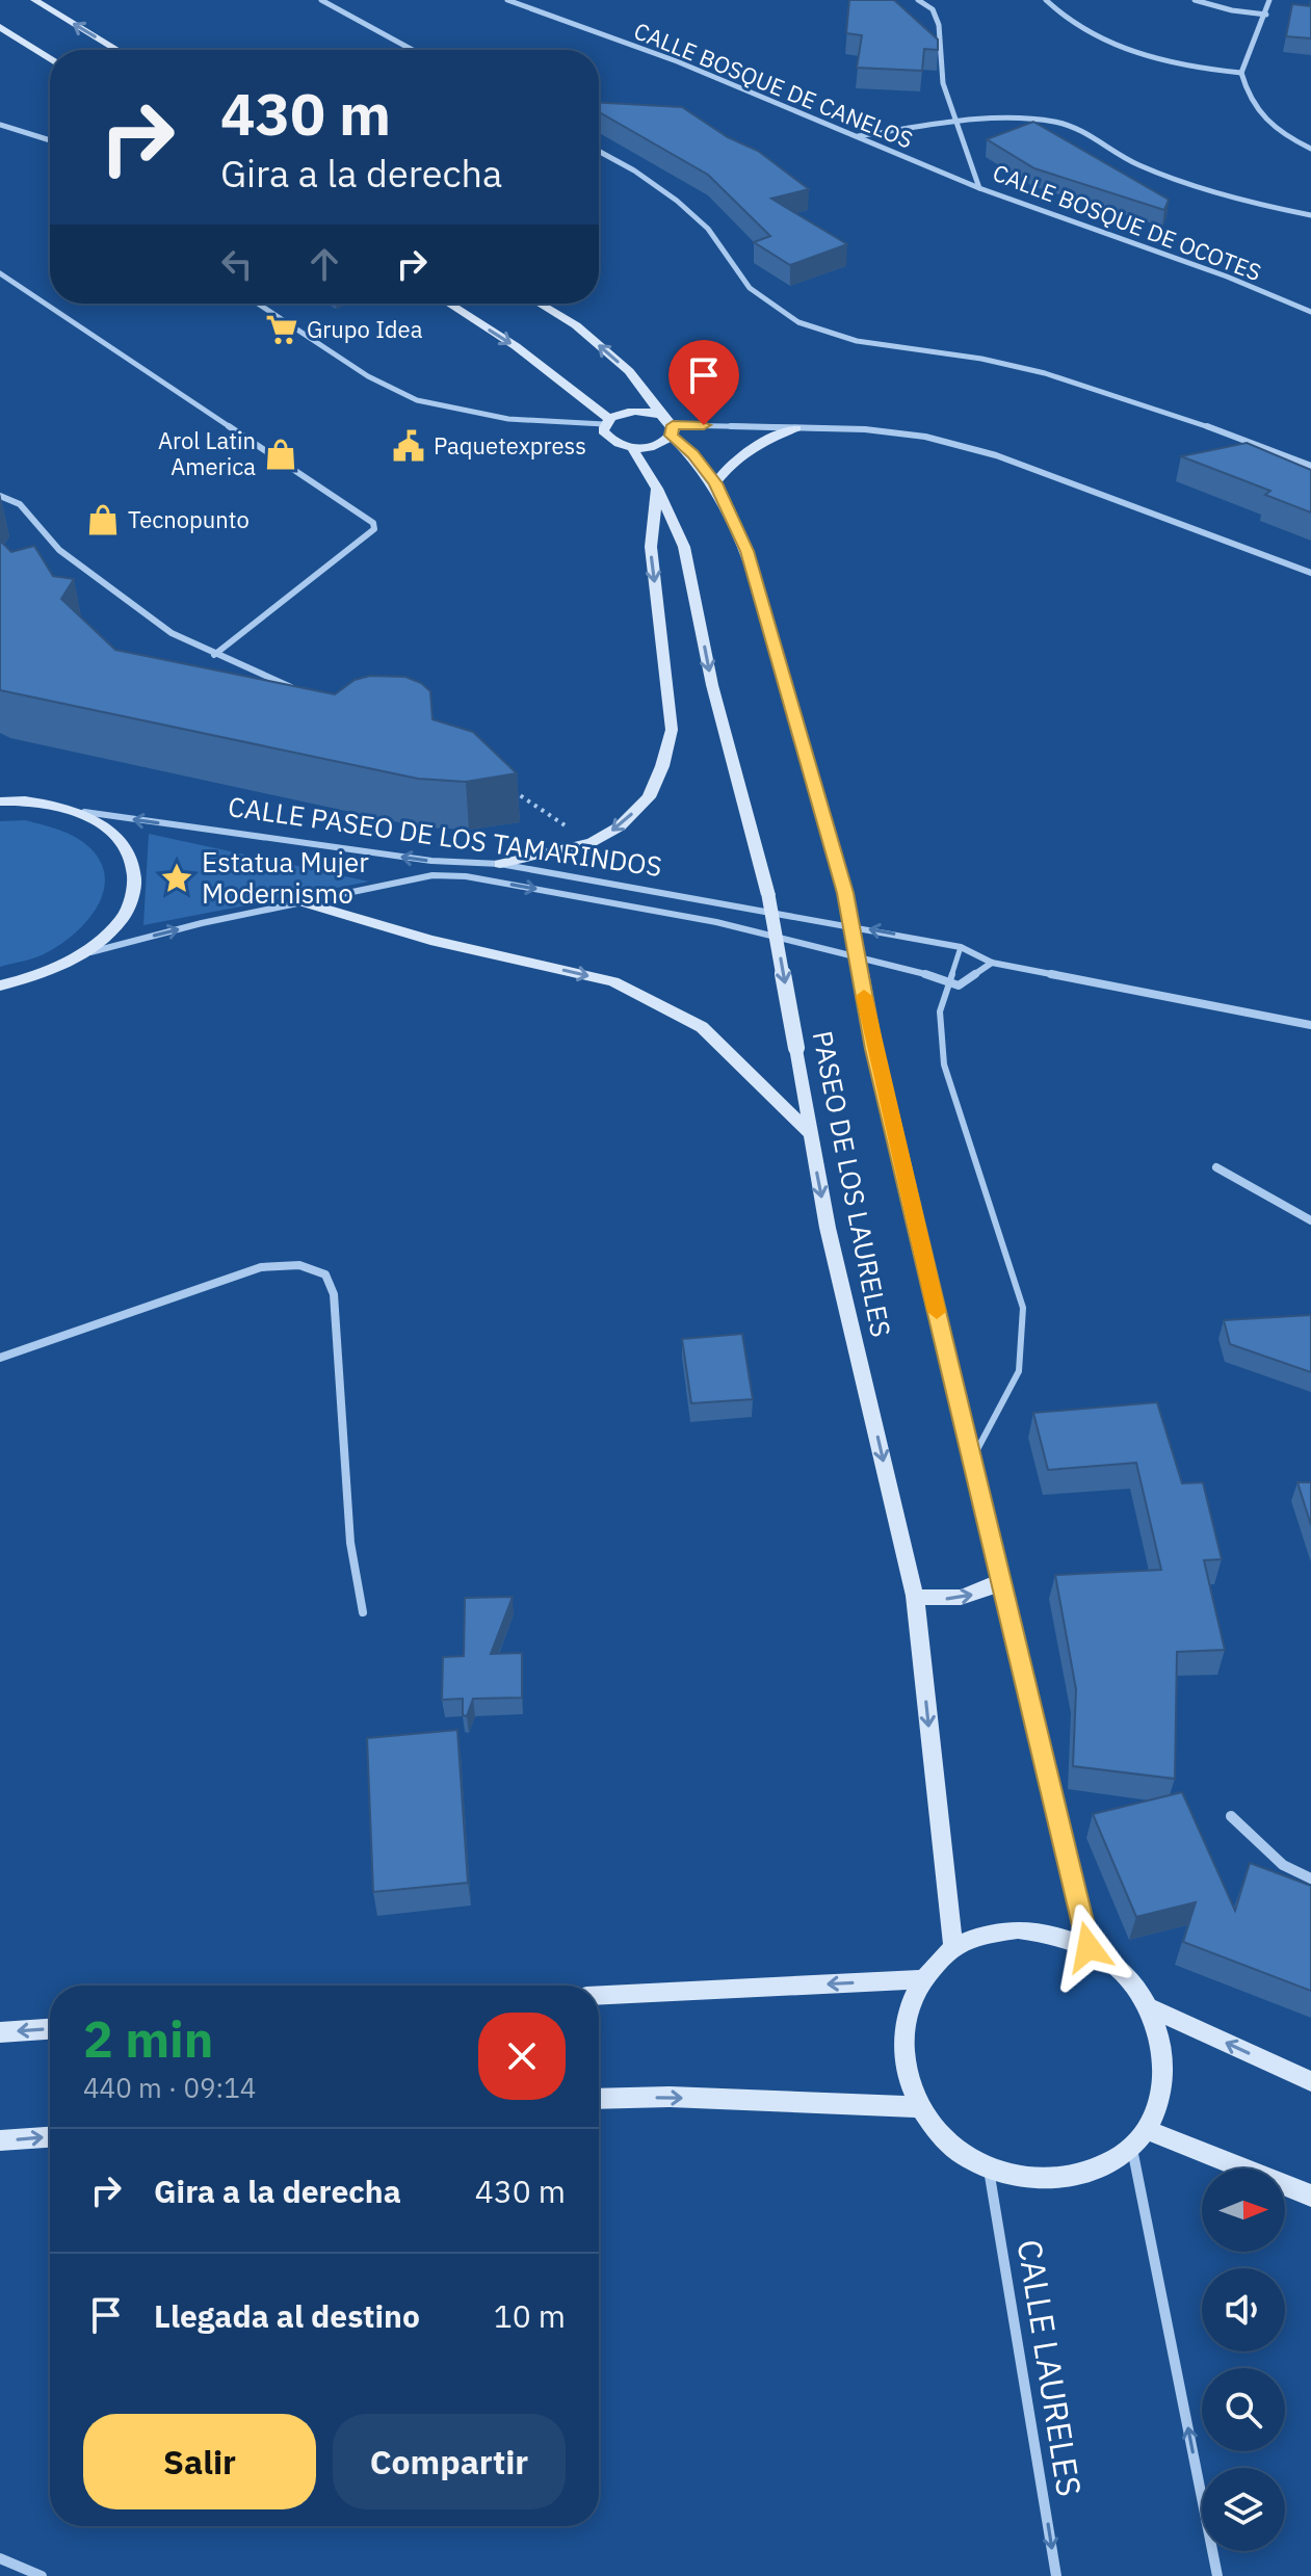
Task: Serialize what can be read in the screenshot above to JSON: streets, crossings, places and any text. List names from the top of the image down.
{
  "streets": {
    "main road": ["PASEO DE LOS LAURELES"],
    "street": [
      "CALLE BOSQUE DE CANELOS",
      "CALLE BOSQUE DE OCOTES",
      "CALLE PASEO DE LOS TAMARINDOS",
      "CALLE LAURELES"
    ]
  },
  "crossings": [
    ["CALLE BOSQUE DE CANELOS", "CALLE BOSQUE DE OCOTES"],
    ["PASEO DE LOS LAURELES", "CALLE LAURELES"]
  ],
  "one_way": ["CALLE LAURELES"],
  "places": {
    "supermarket": ["Grupo Idea"],
    "public building": ["Paquetexpress"],
    "shop": ["Arol Latin America", "Tecnopunto"],
    "place": ["Estatua Mujer Modernismo"]
  },
  "north": "right",
  "page": {
    "turn": ["430 m", "Gira a la derecha"],
    "heading": ["2 min", "440 m · 09:14"],
    "list": [
      {
        "name": "Gira a la derecha",
        "value": "430 m"
      },
      {
        "name": "Llegada al destino",
        "value": "10 m"
      }
    ],
    "buttons": ["Salir", "Compartir"]
  }
}
